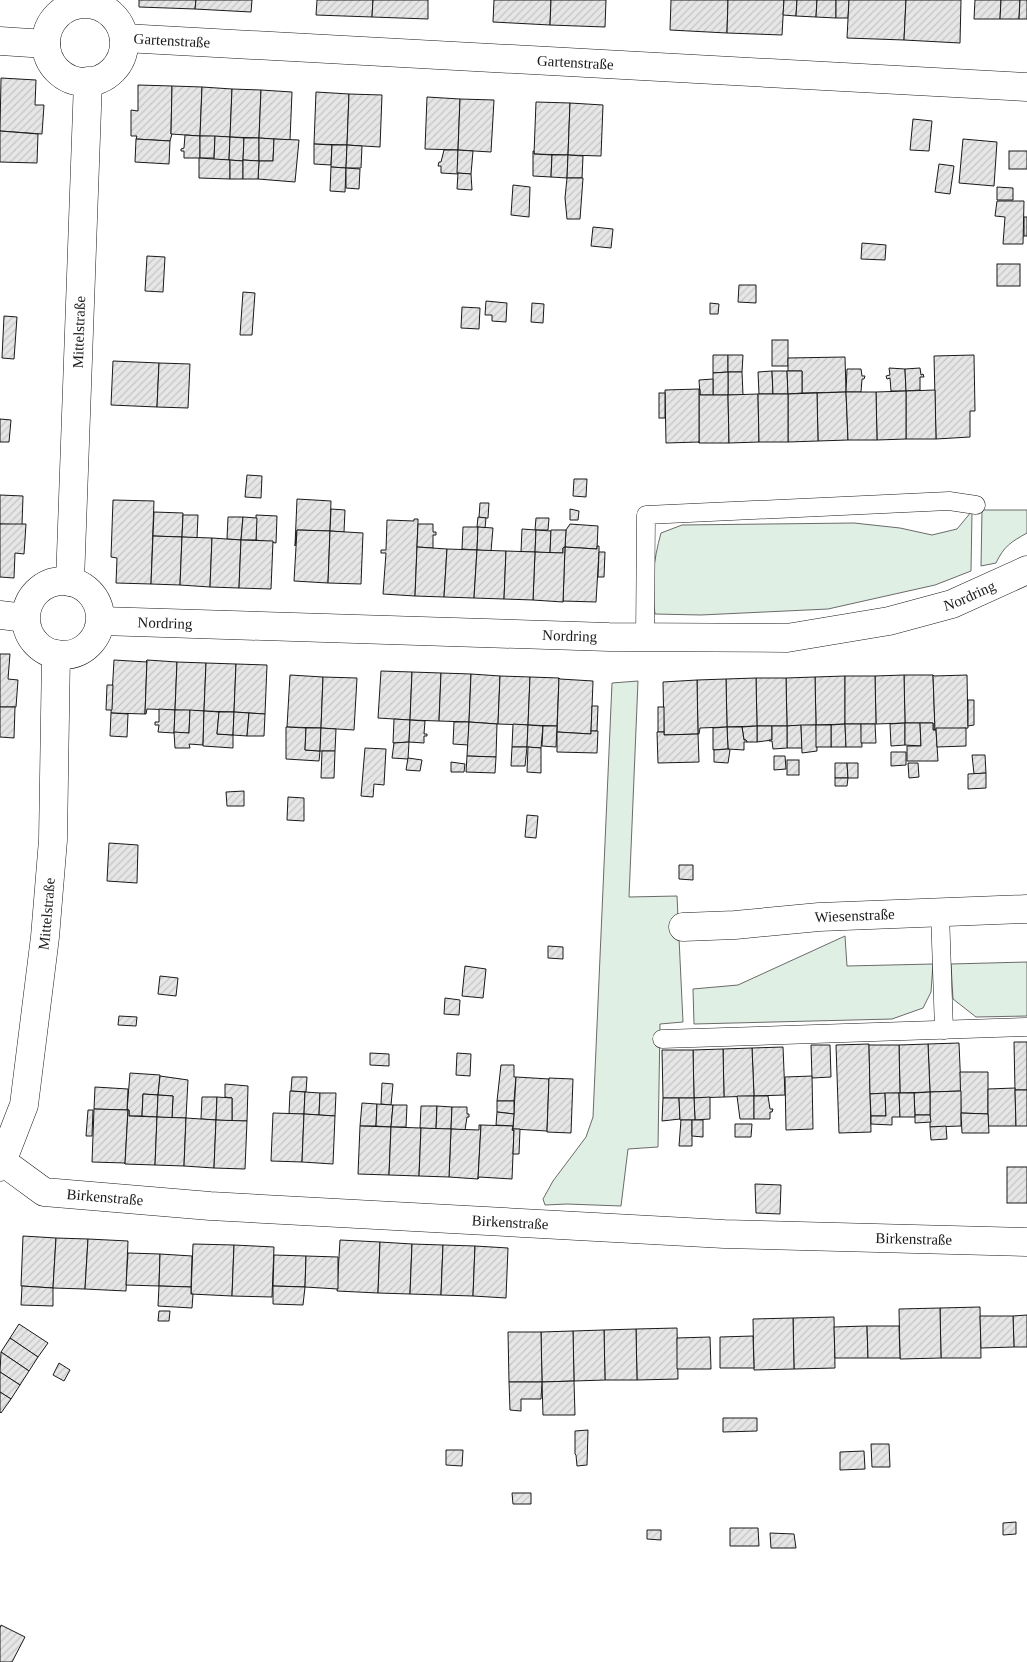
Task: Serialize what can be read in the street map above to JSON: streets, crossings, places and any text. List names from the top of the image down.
{
  "streets": {
    "street": [
      "Gartenstraße",
      "Mittelstraße",
      "Nordring",
      "Wiesenstraße",
      "Birkenstraße"
    ]
  },
  "crossings": [
    ["Gartenstraße", "Mittelstraße"],
    ["Mittelstraße", "Nordring"],
    ["Mittelstraße", "Birkenstraße"]
  ]
}
